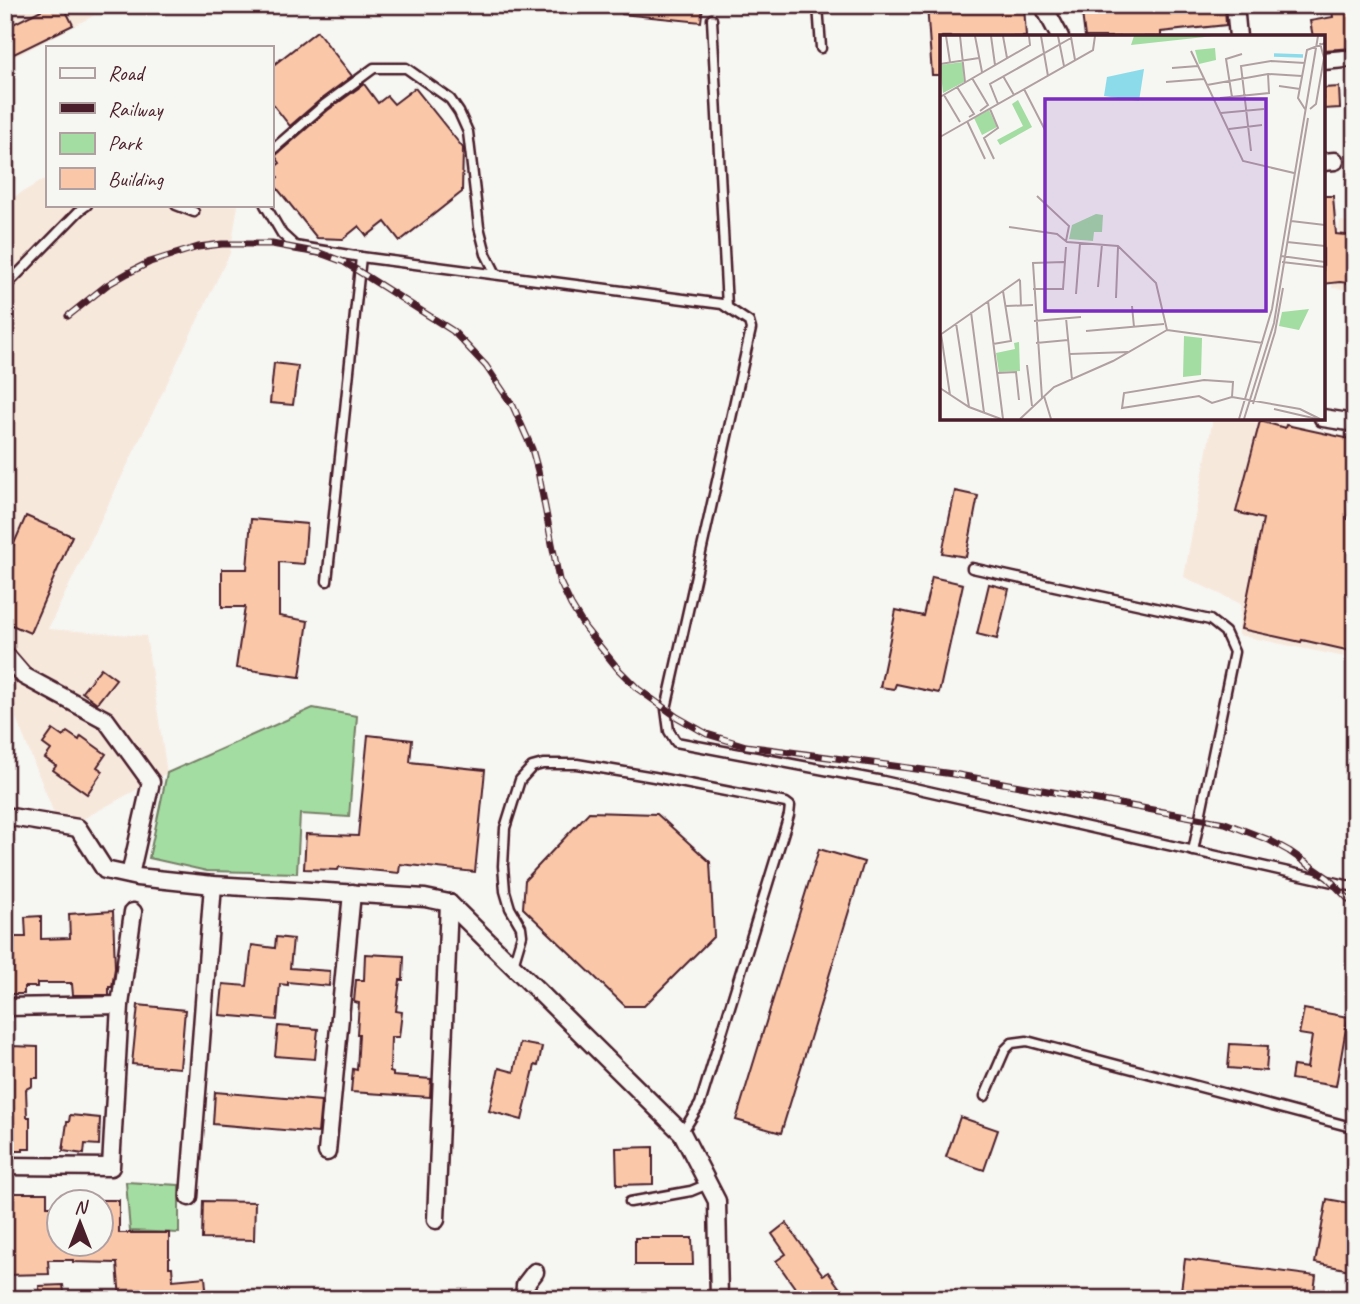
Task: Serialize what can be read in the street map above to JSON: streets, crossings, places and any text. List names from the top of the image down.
{
  "legend": [
    "Road",
    "Railway",
    "Park",
    "Building"
  ],
  "north": "top"
}
